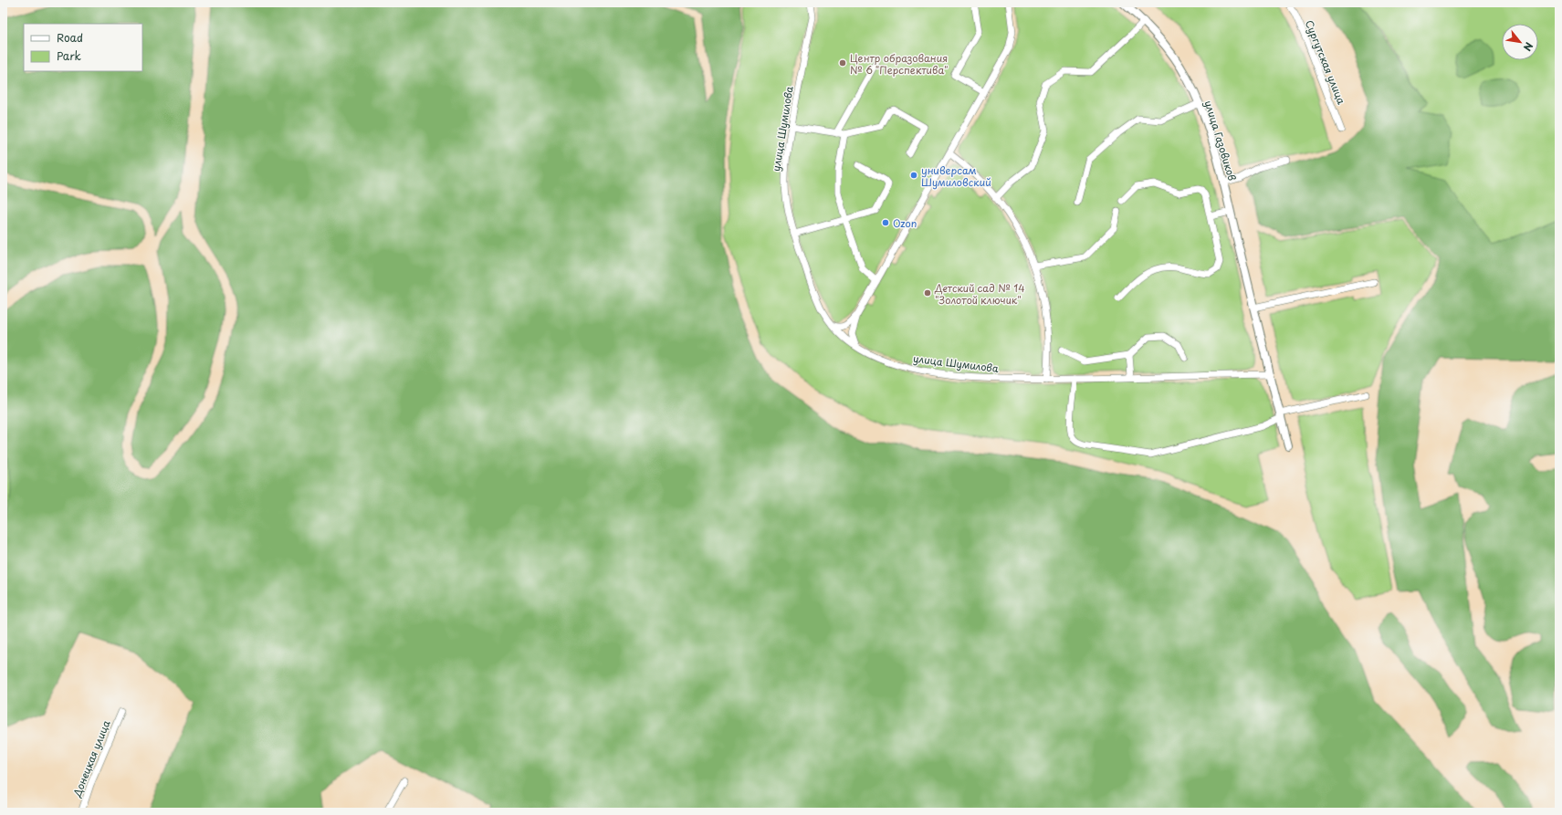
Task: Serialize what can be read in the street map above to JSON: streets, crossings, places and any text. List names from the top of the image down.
{
  "streets": {
    "street": [
      "Сургутская улица",
      "улица Шумилова",
      "улица Газовиков",
      "Донецкая улица"
    ]
  },
  "crossings": [
    ["улица Шумилова", "улица Газовиков"]
  ],
  "places": [
    "Центр образования № 6 \"Перспектива\"",
    "универсам Шумиловский",
    "Ozon",
    "Детский сад № 14 \"Золотой ключик\""
  ],
  "legend": ["Road", "Park"],
  "north": "bottom right"
}
